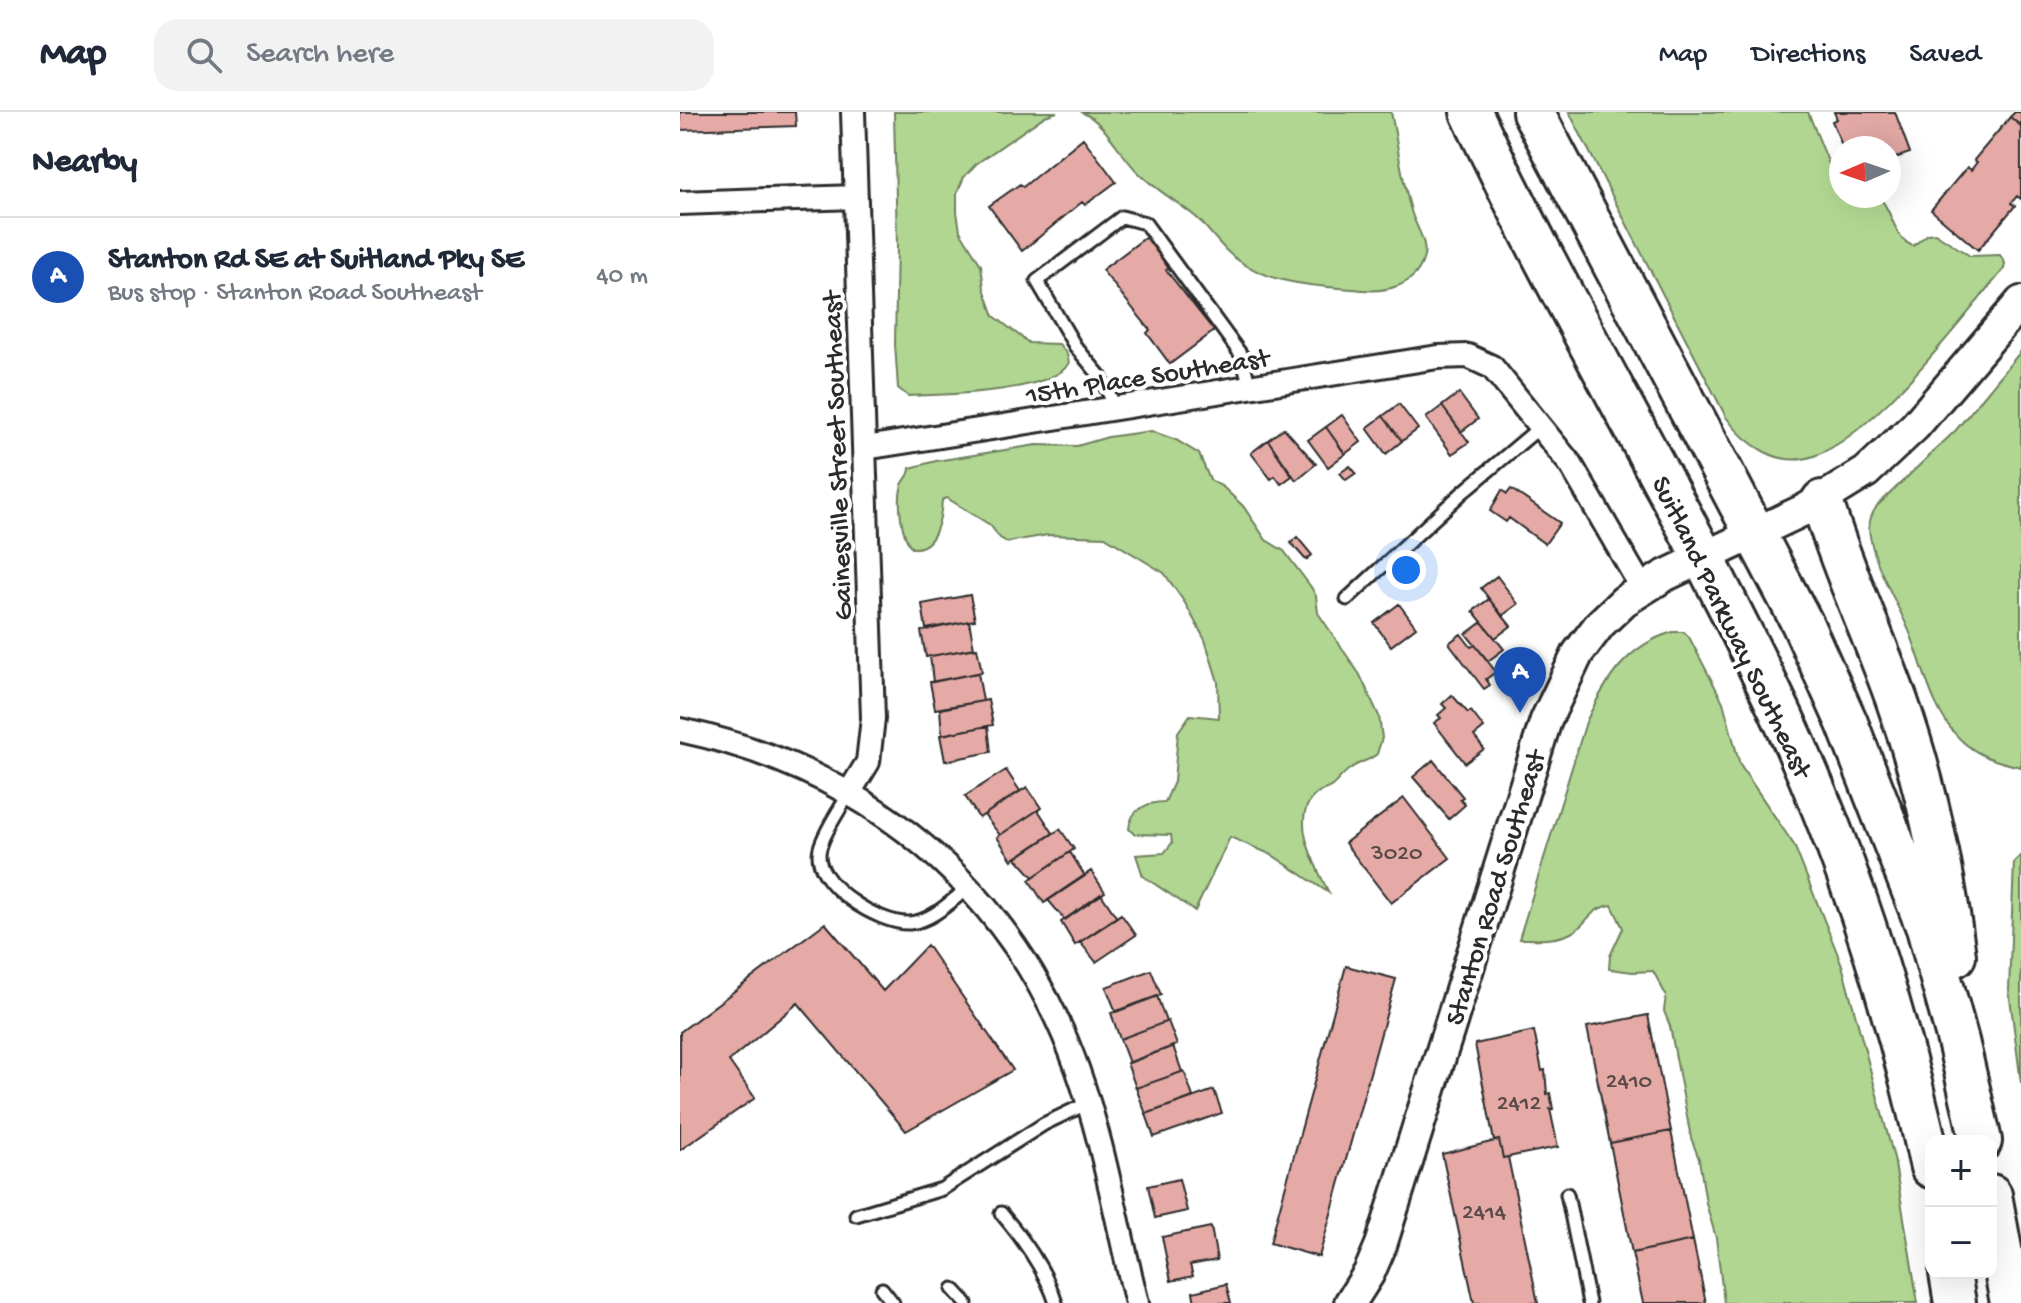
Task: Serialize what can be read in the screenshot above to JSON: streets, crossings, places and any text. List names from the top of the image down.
{
  "streets": {
    "highway": ["Suitland Parkway Southeast"],
    "street": ["15th Place Southeast", "Gainesville Street Southeast", "Stanton Road Southeast"]
  },
  "crossings": [
    ["15th Place Southeast", "Gainesville Street Southeast"],
    ["15th Place Southeast", "Stanton Road Southeast"],
    ["Suitland Parkway Southeast", "Stanton Road Southeast"]
  ],
  "house_numbers": [
    "3020",
    "2410",
    "2412",
    "2414"
  ],
  "north": "left",
  "page": {
    "header": "Map",
    "search": "Search here",
    "nav": ["Map", "Directions", "Saved"],
    "heading": "Nearby",
    "list": [
      {
        "mark": "A",
        "name": "Stanton Rd SE at Suitland Pky SE",
        "note": "Bus stop · Stanton Road Southeast",
        "value": "40 m"
      }
    ],
    "pins": "A",
    "map_buttons": ["+", "−"]
  }
}
